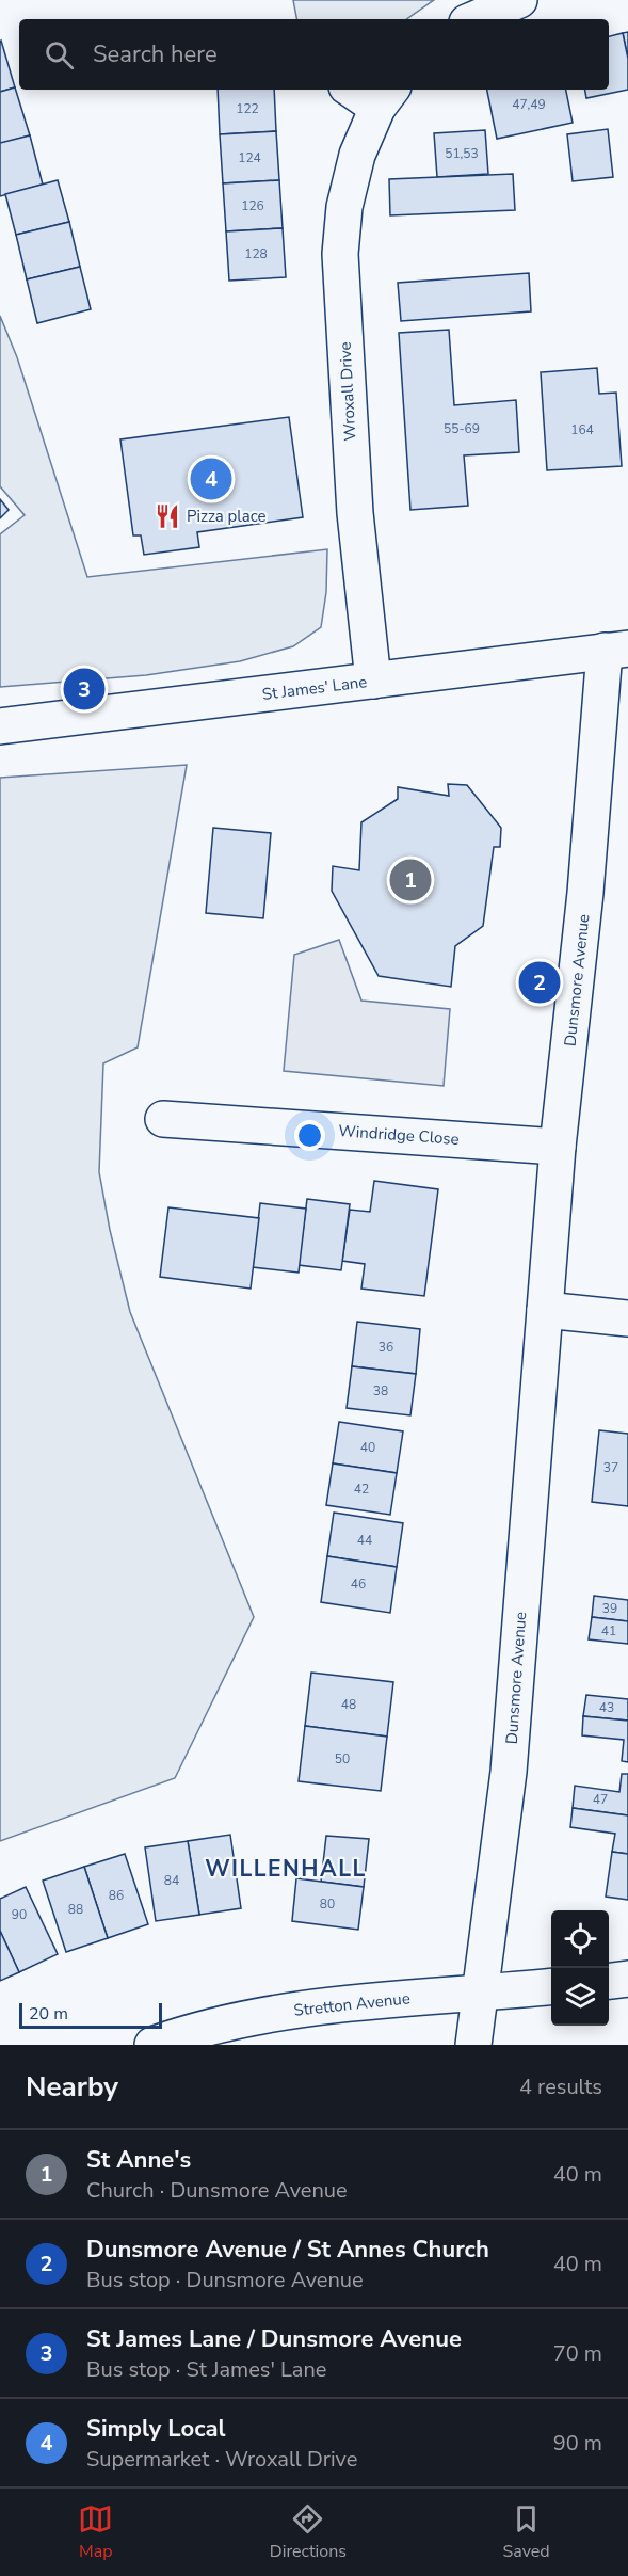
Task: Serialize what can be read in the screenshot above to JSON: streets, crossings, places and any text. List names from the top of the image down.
{
  "streets": {
    "street": [
      "Wroxall Drive",
      "St James' Lane",
      "Dunsmore Avenue",
      "Windridge Close",
      "Stretton Avenue"
    ]
  },
  "crossings": [
    ["Wroxall Drive", "St James' Lane"],
    ["St James' Lane", "Dunsmore Avenue"],
    ["Dunsmore Avenue", "Windridge Close"],
    ["Dunsmore Avenue", "Stretton Avenue"]
  ],
  "districts": ["WILLENHALL"],
  "places": {
    "restaurant": ["Pizza place"]
  },
  "house_numbers": [
    "47,49",
    "122",
    "51,53",
    "124",
    "126",
    "128",
    "55-69",
    "164",
    "36",
    "38",
    "40",
    "37",
    "42",
    "44",
    "46",
    "39",
    "41",
    "48",
    "43",
    "50",
    "47",
    "84",
    "86",
    "80",
    "88",
    "90"
  ],
  "scale_bar": "20 m",
  "page": {
    "search": "Search here",
    "pins": [
      "4",
      "3",
      "1",
      "2"
    ],
    "scale": "20 m",
    "heading": ["Nearby", "4 results"],
    "list": [
      {
        "mark": "1",
        "name": "St Anne's",
        "note": "Church · Dunsmore Avenue",
        "value": "40 m"
      },
      {
        "mark": "2",
        "name": "Dunsmore Avenue / St Annes Church",
        "note": "Bus stop · Dunsmore Avenue",
        "value": "40 m"
      },
      {
        "mark": "3",
        "name": "St James Lane / Dunsmore Avenue",
        "note": "Bus stop · St James' Lane",
        "value": "70 m"
      },
      {
        "mark": "4",
        "name": "Simply Local",
        "note": "Supermarket · Wroxall Drive",
        "value": "90 m"
      }
    ],
    "nav": ["Map", "Directions", "Saved"]
  }
}
